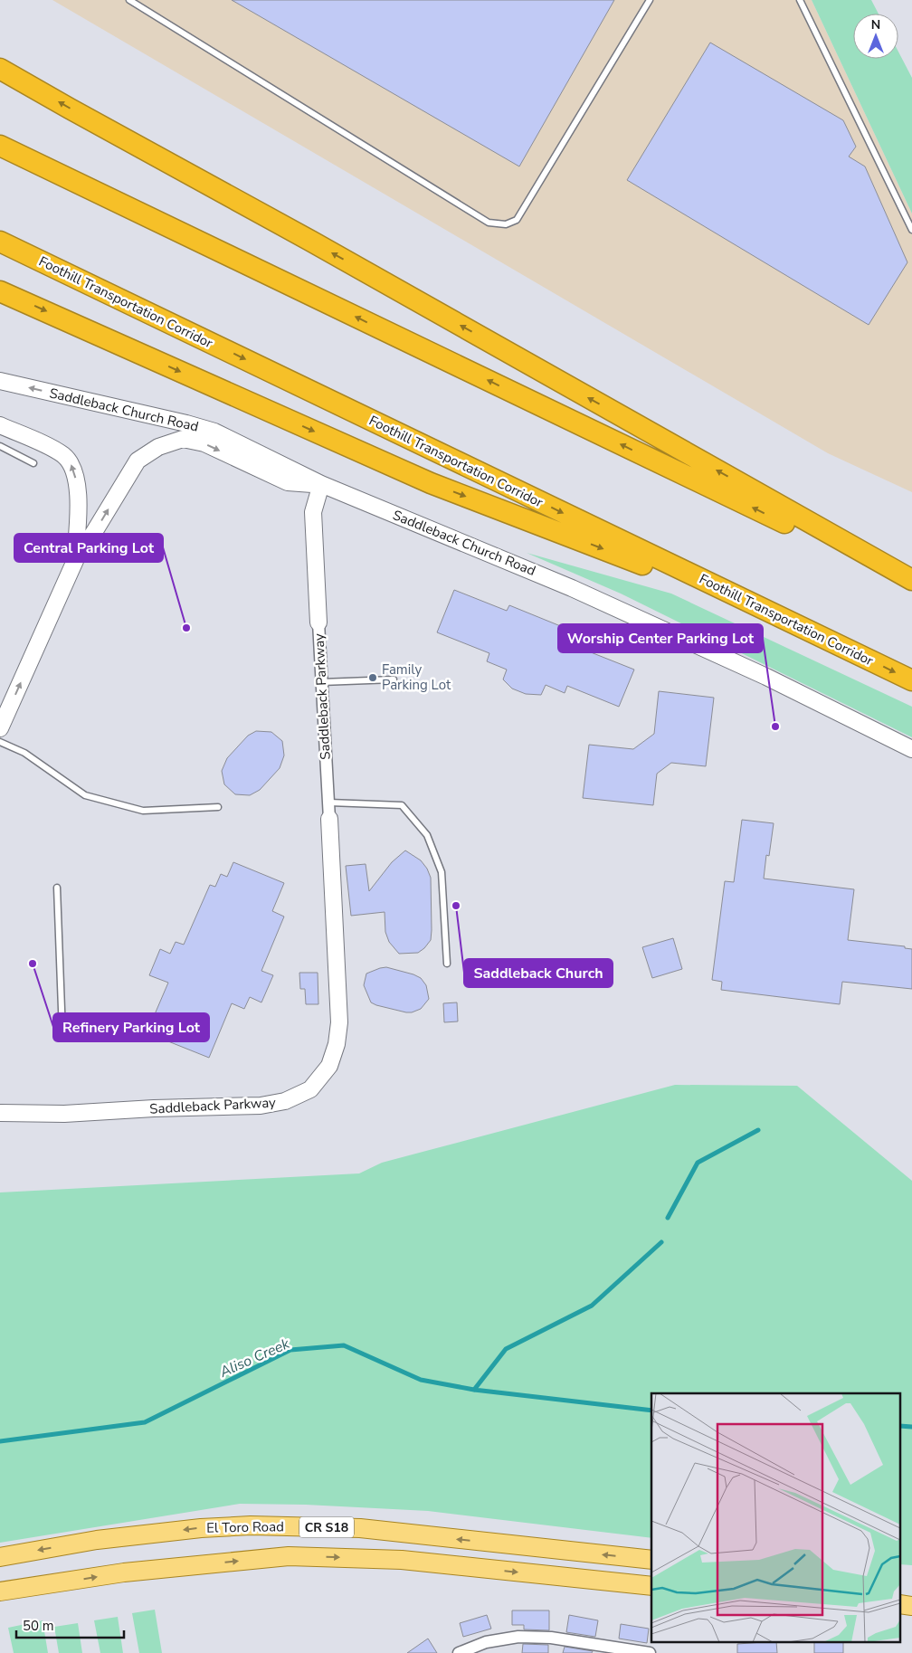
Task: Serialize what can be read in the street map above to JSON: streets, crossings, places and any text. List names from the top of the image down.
{
  "streets": {
    "highway": ["Foothill Transportation Corridor"],
    "main road": [
      "Saddleback Church Road",
      "Saddleback Parkway",
      "El Toro Road",
      "CR S18"
    ]
  },
  "crossings": [
    ["Saddleback Church Road", "Saddleback Parkway"]
  ],
  "water": ["Aliso Creek"],
  "places": [
    "Central Parking Lot",
    "Family Parking Lot",
    "Worship Center Parking Lot",
    "Saddleback Church",
    "Refinery Parking Lot"
  ],
  "scale_bar": "50 m",
  "north": "top"
}
